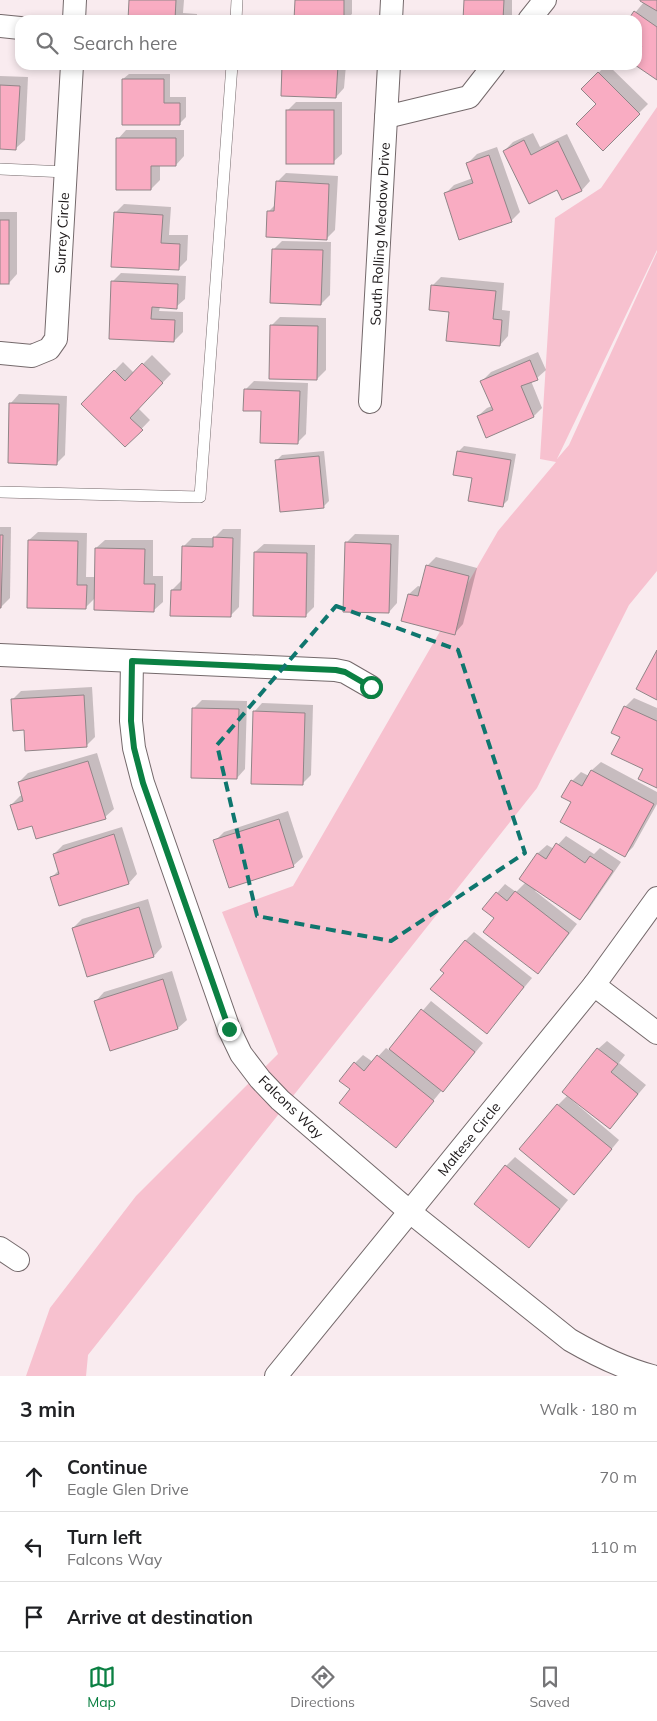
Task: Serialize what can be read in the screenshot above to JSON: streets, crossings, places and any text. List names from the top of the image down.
{
  "streets": {
    "street": [
      "Surrey Circle",
      "South Rolling Meadow Drive",
      "Falcons Way",
      "Maltese Circle"
    ]
  },
  "crossings": [
    ["Falcons Way", "Maltese Circle"]
  ],
  "page": {
    "search": "Search here",
    "heading": ["3 min", "Walk · 180 m"],
    "list": [
      ["Continue", "Eagle Glen Drive", "70 m"],
      ["Turn left", "Falcons Way", "110 m"],
      "Arrive at destination"
    ],
    "nav": ["Map", "Directions", "Saved"]
  }
}
